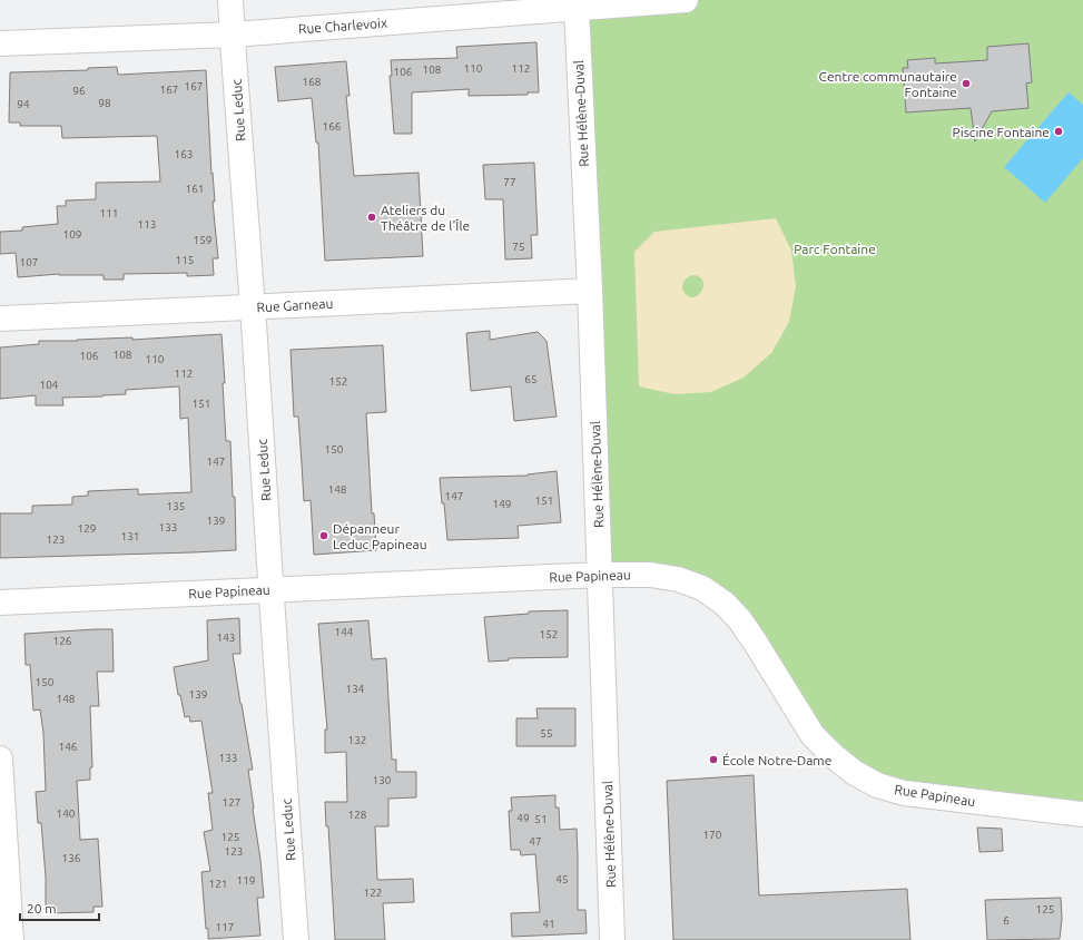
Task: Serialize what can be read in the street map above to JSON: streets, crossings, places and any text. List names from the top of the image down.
{
  "streets": {
    "street": [
      "Rue Charlevoix",
      "Rue Leduc",
      "Rue Hélène-Duval",
      "Rue Garneau",
      "Rue Papineau"
    ]
  },
  "crossings": [
    ["Rue Charlevoix", "Rue Leduc"],
    ["Rue Charlevoix", "Rue Hélène-Duval"],
    ["Rue Leduc", "Rue Garneau"],
    ["Rue Leduc", "Rue Papineau"],
    ["Rue Hélène-Duval", "Rue Garneau"],
    ["Rue Hélène-Duval", "Rue Papineau"]
  ],
  "parks": ["Parc Fontaine"],
  "places": [
    "Centre communautaire Fontaine",
    "Piscine Fontaine",
    "Ateliers du Théâtre de l'Île",
    "Dépanneur Leduc Papineau",
    "École Notre-Dame"
  ],
  "house_numbers": [
    "110",
    "112",
    "108",
    "106",
    "168",
    "167",
    "167",
    "96",
    "98",
    "94",
    "166",
    "163",
    "77",
    "161",
    "111",
    "113",
    "109",
    "159",
    "75",
    "115",
    "107",
    "108",
    "106",
    "110",
    "112",
    "65",
    "152",
    "104",
    "151",
    "150",
    "147",
    "148",
    "147",
    "151",
    "149",
    "135",
    "139",
    "133",
    "129",
    "131",
    "123",
    "144",
    "152",
    "143",
    "126",
    "150",
    "134",
    "139",
    "148",
    "55",
    "132",
    "146",
    "133",
    "130",
    "127",
    "140",
    "128",
    "49",
    "51",
    "170",
    "125",
    "47",
    "123",
    "136",
    "45",
    "119",
    "121",
    "122",
    "125",
    "6",
    "41",
    "117"
  ],
  "scale_bar": "20 m"
}
